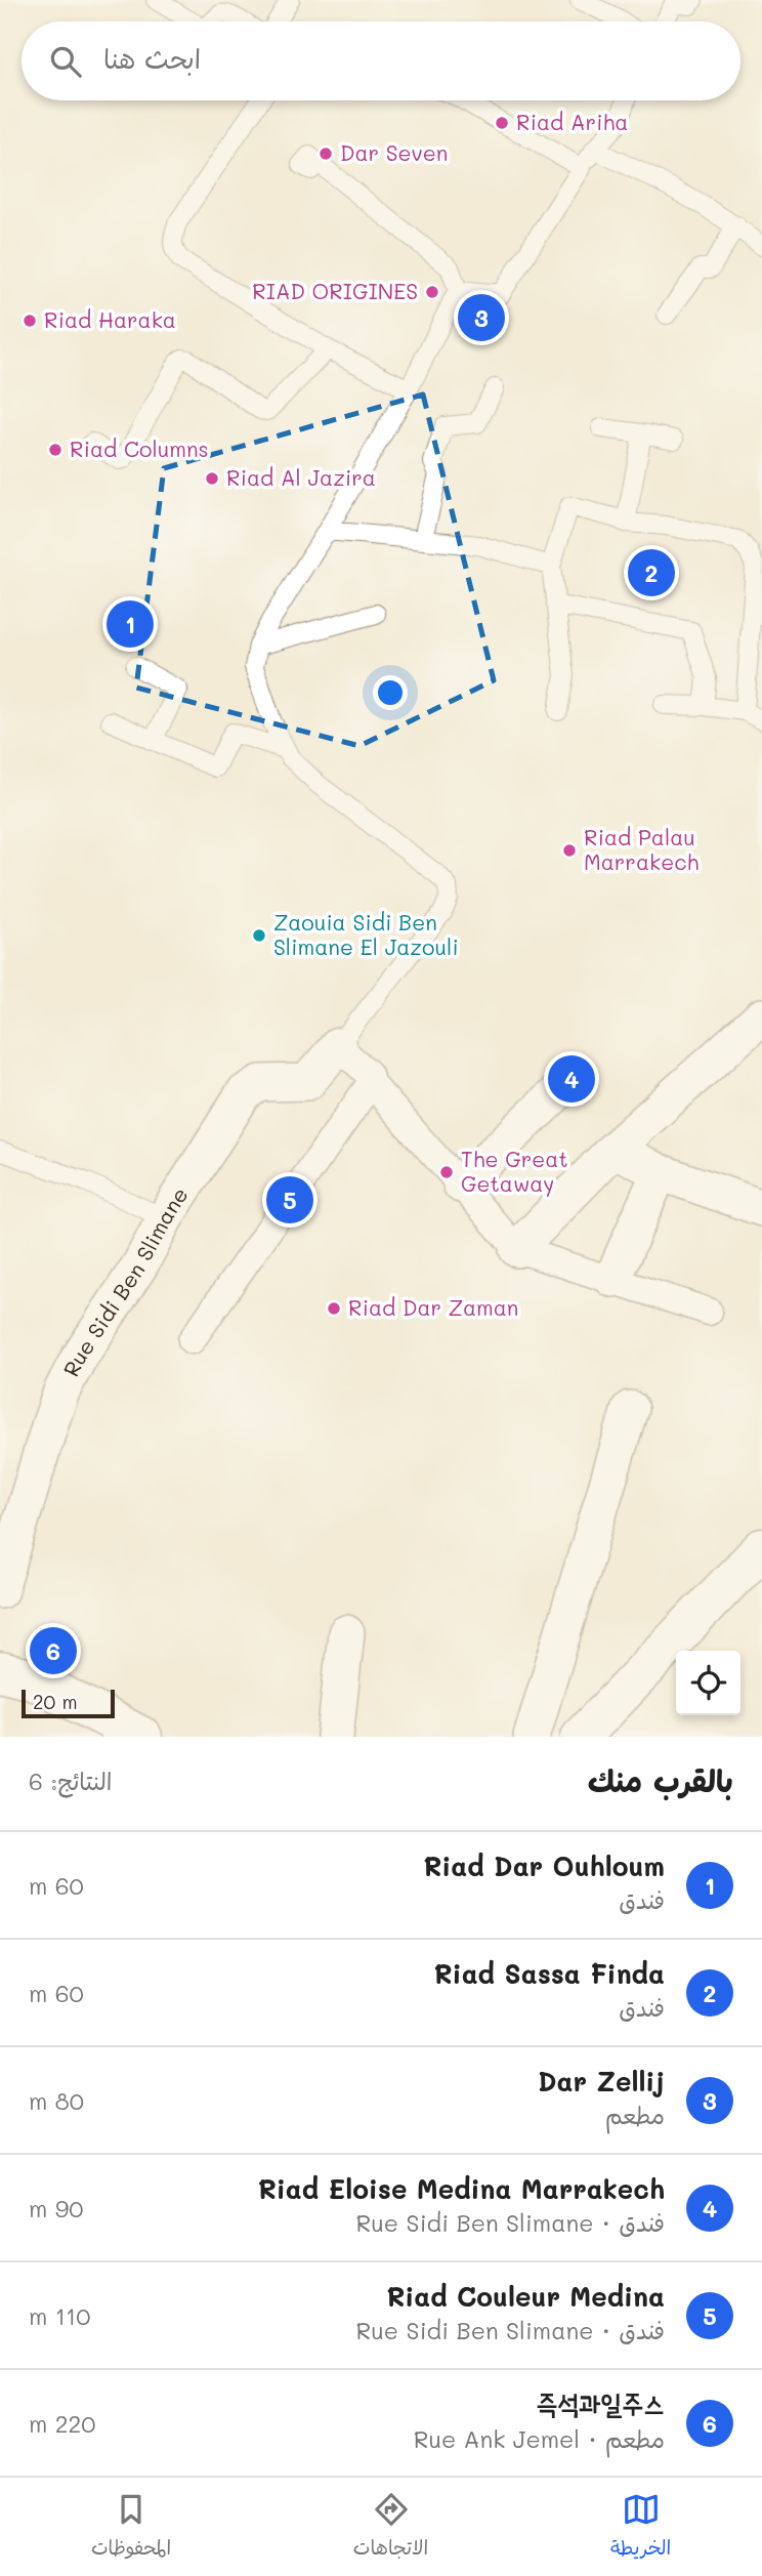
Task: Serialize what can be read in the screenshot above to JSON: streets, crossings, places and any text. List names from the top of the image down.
{
  "streets": {
    "street": ["Rue Sidi Ben Slimane"]
  },
  "places": [
    "Riad Ariha",
    "Dar Seven",
    "RIAD ORIGINES",
    "Riad Haraka",
    "Riad Columns",
    "Riad Al Jazira",
    "Riad Palau Marrakech",
    "Zaouia Sidi Ben Slimane El Jazouli",
    "The Great Getaway",
    "Riad Dar Zaman"
  ],
  "scale_bar": "20 m",
  "page": {
    "search": "ابحث هنا",
    "pins": [
      "3",
      "2",
      "1",
      "4",
      "5",
      "6"
    ],
    "scale": "20 m",
    "heading": ["بالقرب منك", "النتائج: 6"],
    "list": [
      {
        "mark": "1",
        "name": "Riad Dar Ouhloum",
        "note": "فندق",
        "value": "60 m"
      },
      {
        "mark": "2",
        "name": "Riad Sassa Finda",
        "note": "فندق",
        "value": "60 m"
      },
      {
        "mark": "3",
        "name": "Dar Zellij",
        "note": "مطعم",
        "value": "80 m"
      },
      {
        "mark": "4",
        "name": "Riad Eloise Medina Marrakech",
        "note": "فندق · Rue Sidi Ben Slimane",
        "value": "90 m"
      },
      {
        "mark": "5",
        "name": "Riad Couleur Medina",
        "note": "فندق · Rue Sidi Ben Slimane",
        "value": "110 m"
      },
      {
        "mark": "6",
        "name": "즉석과일주스",
        "note": "مطعم · Rue Ank Jemel",
        "value": "220 m"
      }
    ],
    "nav": ["الخريطة", "الاتجاهات", "المحفوظات"]
  }
}
